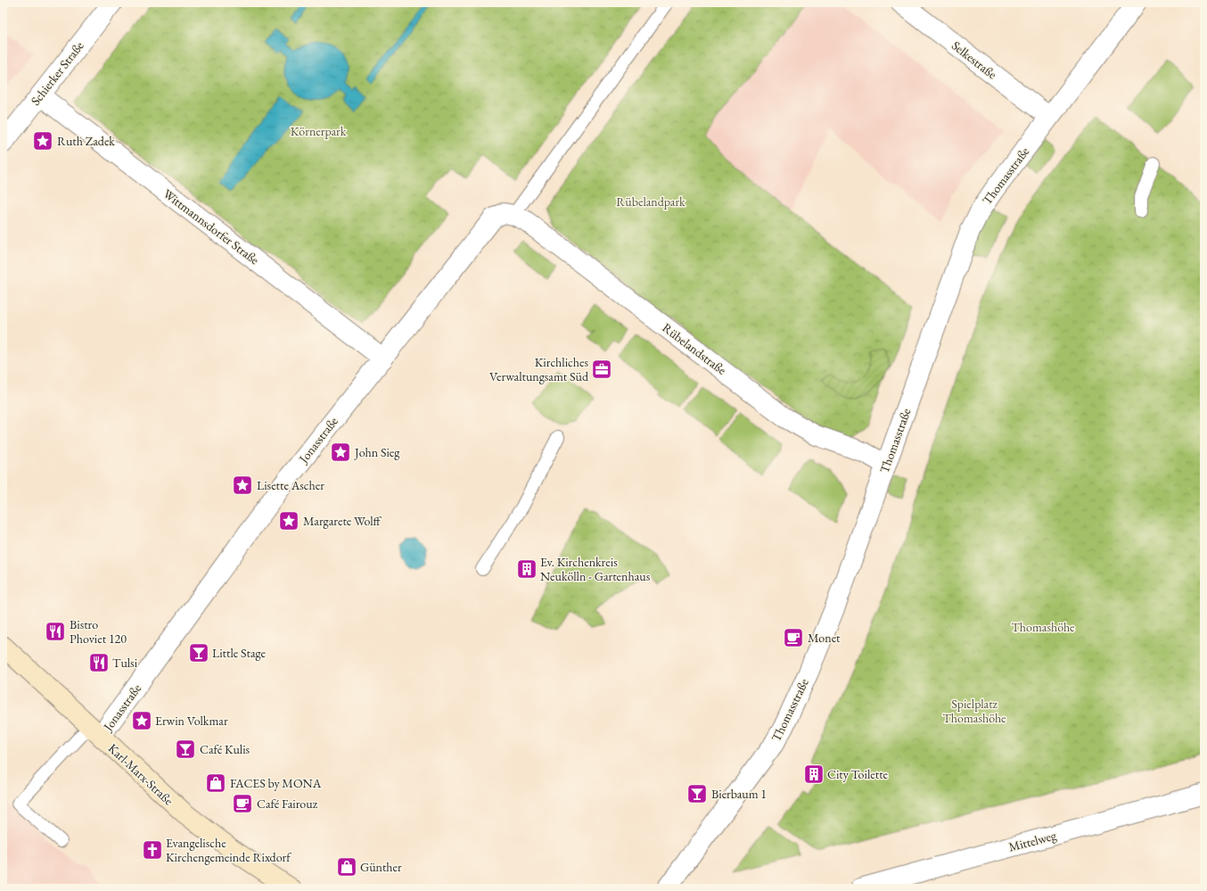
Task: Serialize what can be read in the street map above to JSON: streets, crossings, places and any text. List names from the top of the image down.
{
  "streets": {
    "main road": ["Karl-Marx-Straße"],
    "street": [
      "Selkestraße",
      "Schierker Straße",
      "Thomasstraße",
      "Wittmannsdorfer Straße",
      "Rübelandstraße",
      "Jonasstraße",
      "Mittelweg"
    ]
  },
  "crossings": [
    ["Selkestraße", "Thomasstraße"],
    ["Schierker Straße", "Wittmannsdorfer Straße"],
    ["Thomasstraße", "Rübelandstraße"],
    ["Wittmannsdorfer Straße", "Jonasstraße"],
    ["Rübelandstraße", "Jonasstraße"],
    ["Jonasstraße", "Karl-Marx-Straße"]
  ],
  "parks": [
    "Körnerpark",
    "Rübelandpark",
    "Thomashöhe",
    "Spielplatz Thomashöhe"
  ],
  "places": {
    "place": [
      "Ruth Zadek",
      "John Sieg",
      "Lisette Ascher",
      "Margarete Wolff",
      "Erwin Volkmar"
    ],
    "office": ["Kirchliches Verwaltungsamt Süd"],
    "building": ["Ev. Kirchenkreis Neukölln - Gartenhaus", "City Toilette"],
    "restaurant": ["Bistro Phoviet 120", "Tulsi"],
    "cafe": ["Monet", "Café Fairouz"],
    "bar": ["Little Stage", "Café Kulis", "Bierbaum 1"],
    "shop": ["FACES by MONA", "Günther"],
    "church": ["Evangelische Kirchengemeinde Rixdorf"]
  }
}
